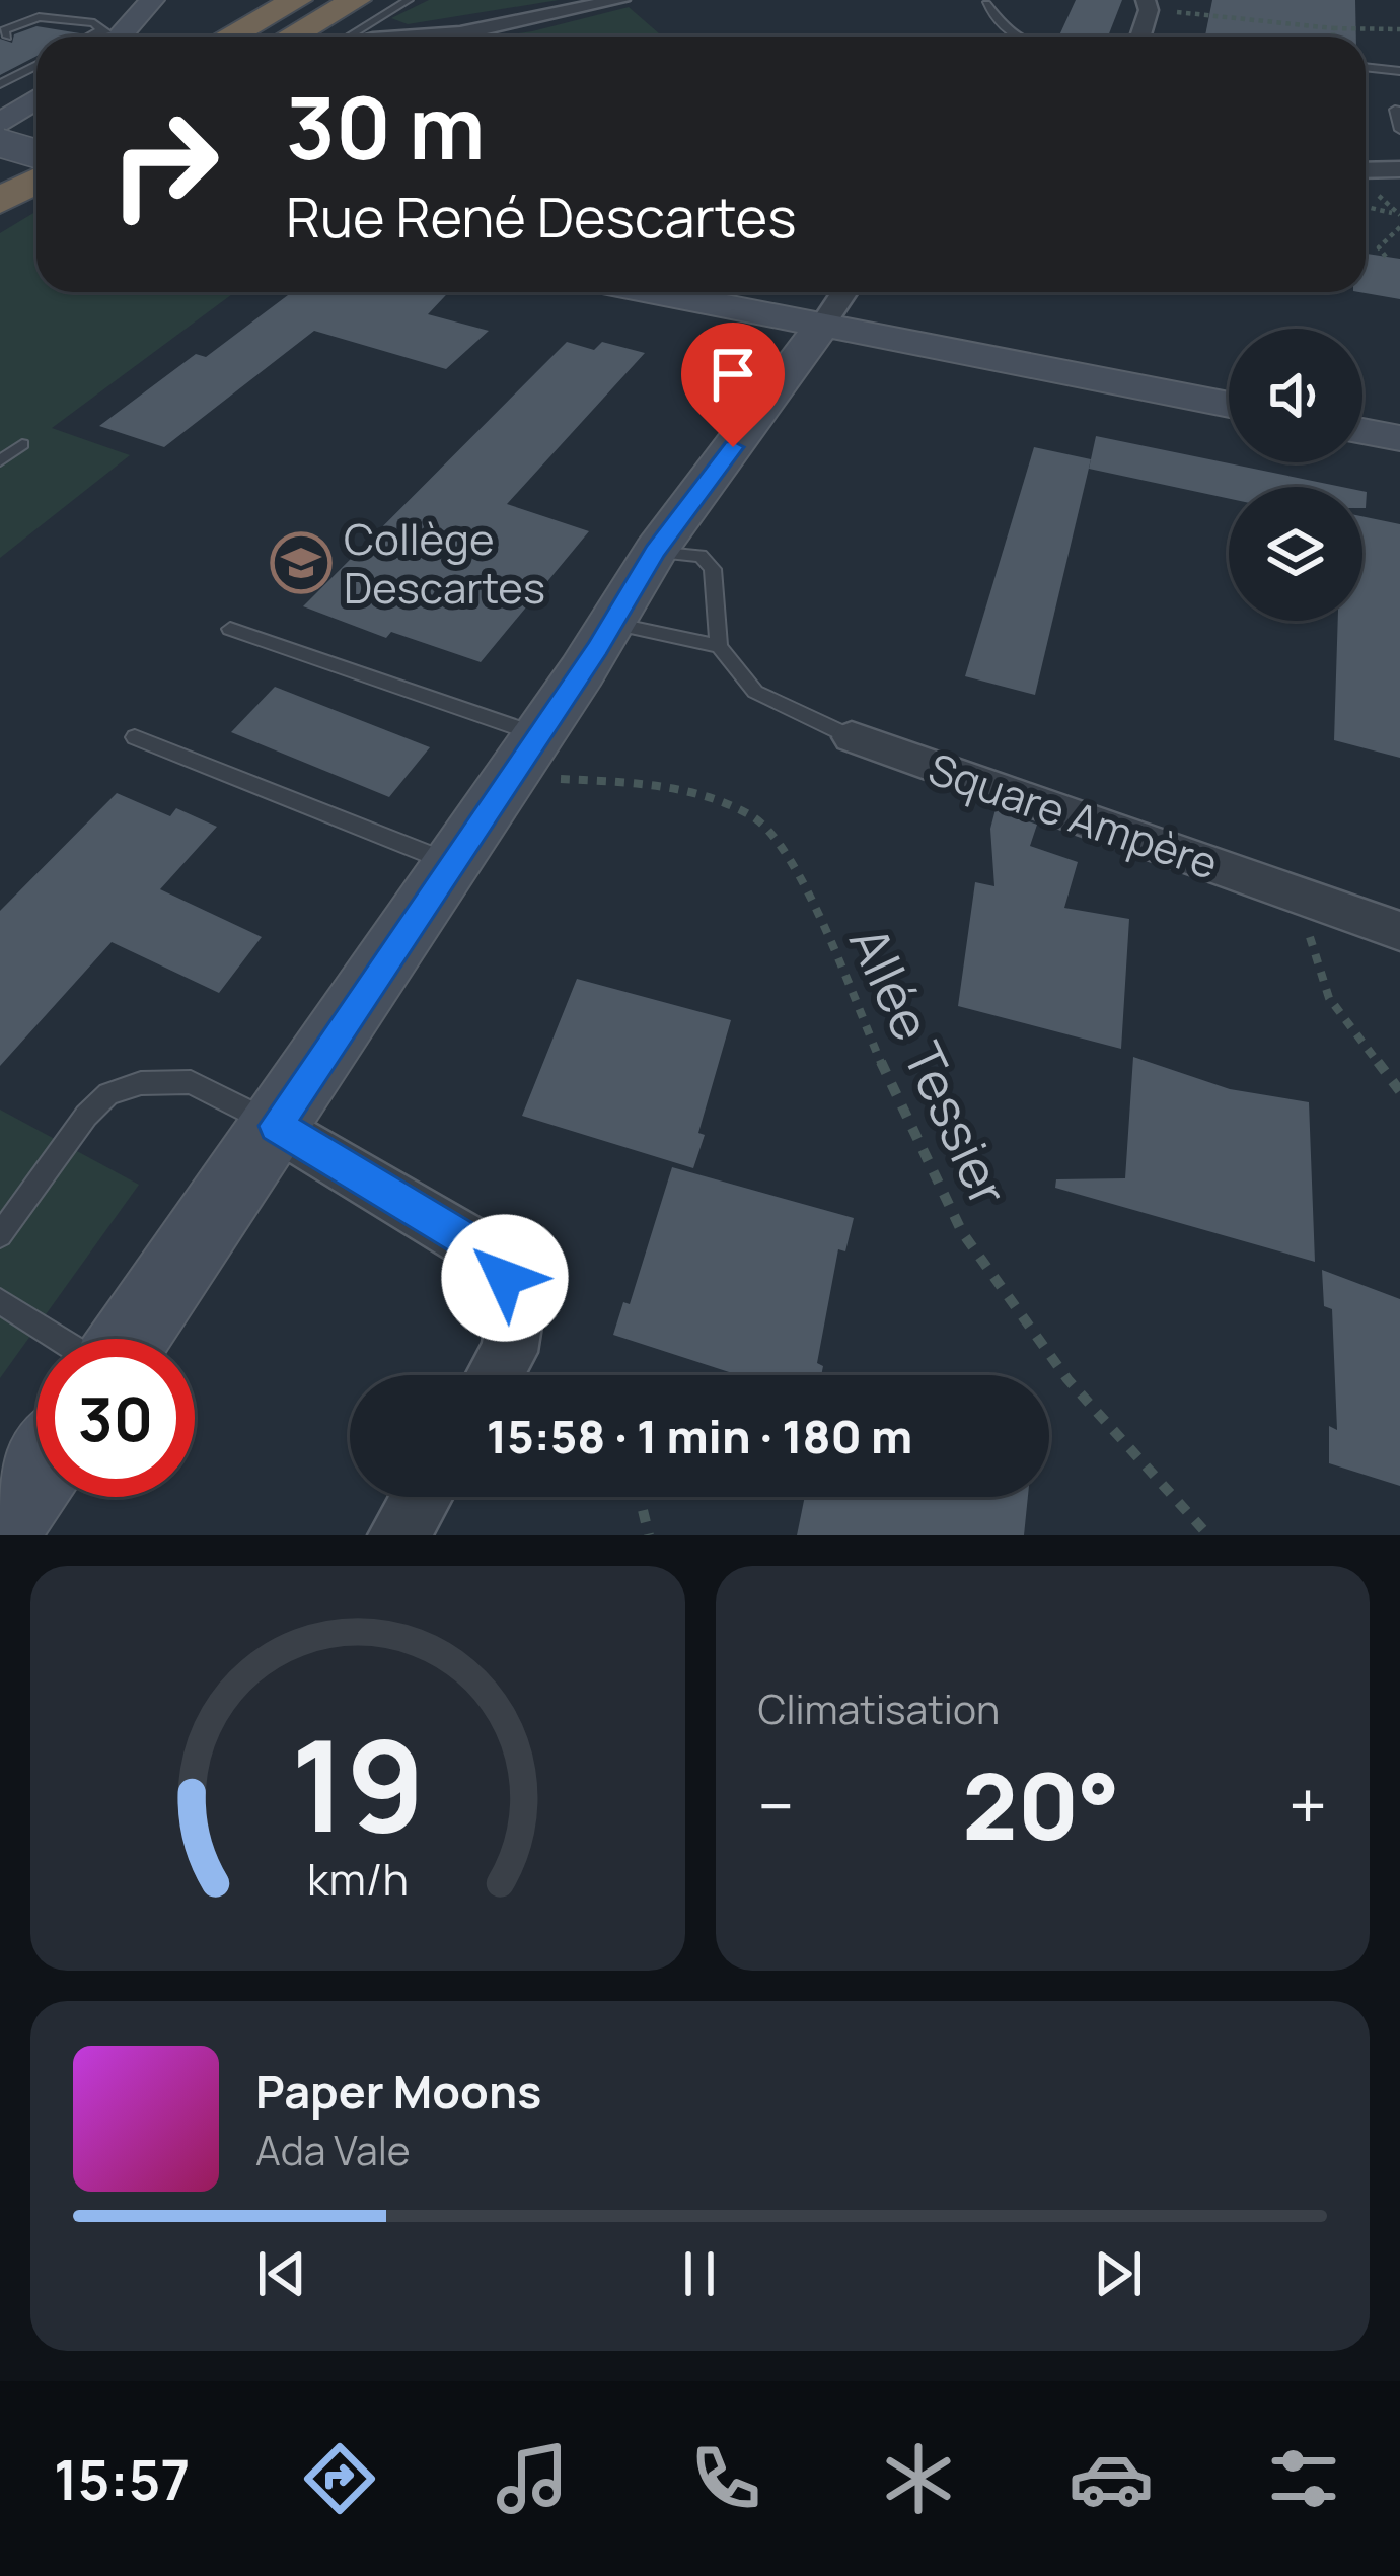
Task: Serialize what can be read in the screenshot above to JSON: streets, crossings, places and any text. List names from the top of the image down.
{
  "streets": {
    "street": ["Square Ampère"],
    "path": ["Allée Tessier"]
  },
  "places": {
    "school or university": ["Collège Descartes"]
  },
  "page": {
    "turn": ["30 m", "Rue René Descartes"],
    "limit": "30",
    "trip": "15:58 · 1 min · 180 m",
    "tile": "Climatisation",
    "heat": ["−", "20°", "+"],
    "song": ["Paper Moons", "Ada Vale"],
    "tabs": "15:57",
    "gauge": ["19", "km/h"]
  }
}
